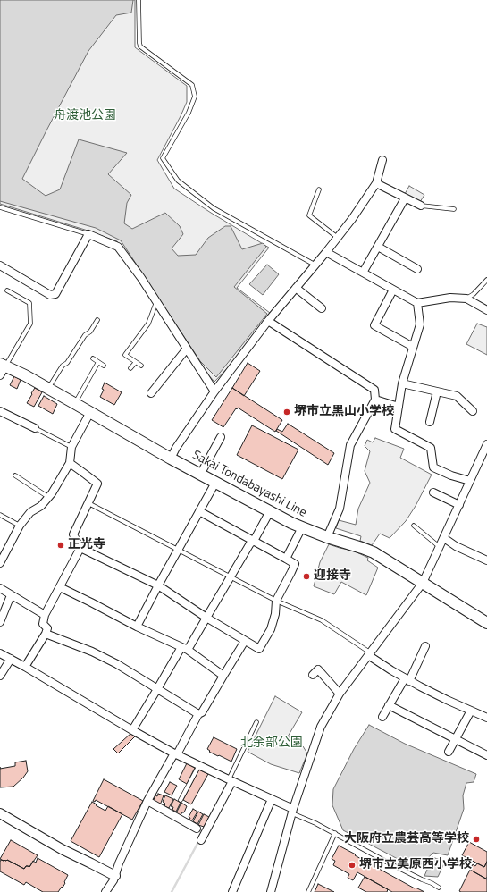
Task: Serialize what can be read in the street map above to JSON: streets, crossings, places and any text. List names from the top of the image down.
{
  "streets": {
    "main road": ["Sakai Tondabayashi Line"]
  },
  "parks": ["舟渡池公園", "北余部公園"],
  "places": [
    "堺市立黒山小学校",
    "正光寺",
    "迎接寺",
    "大阪府立農芸高等学校",
    "堺市立美原西小学校"
  ]
}
